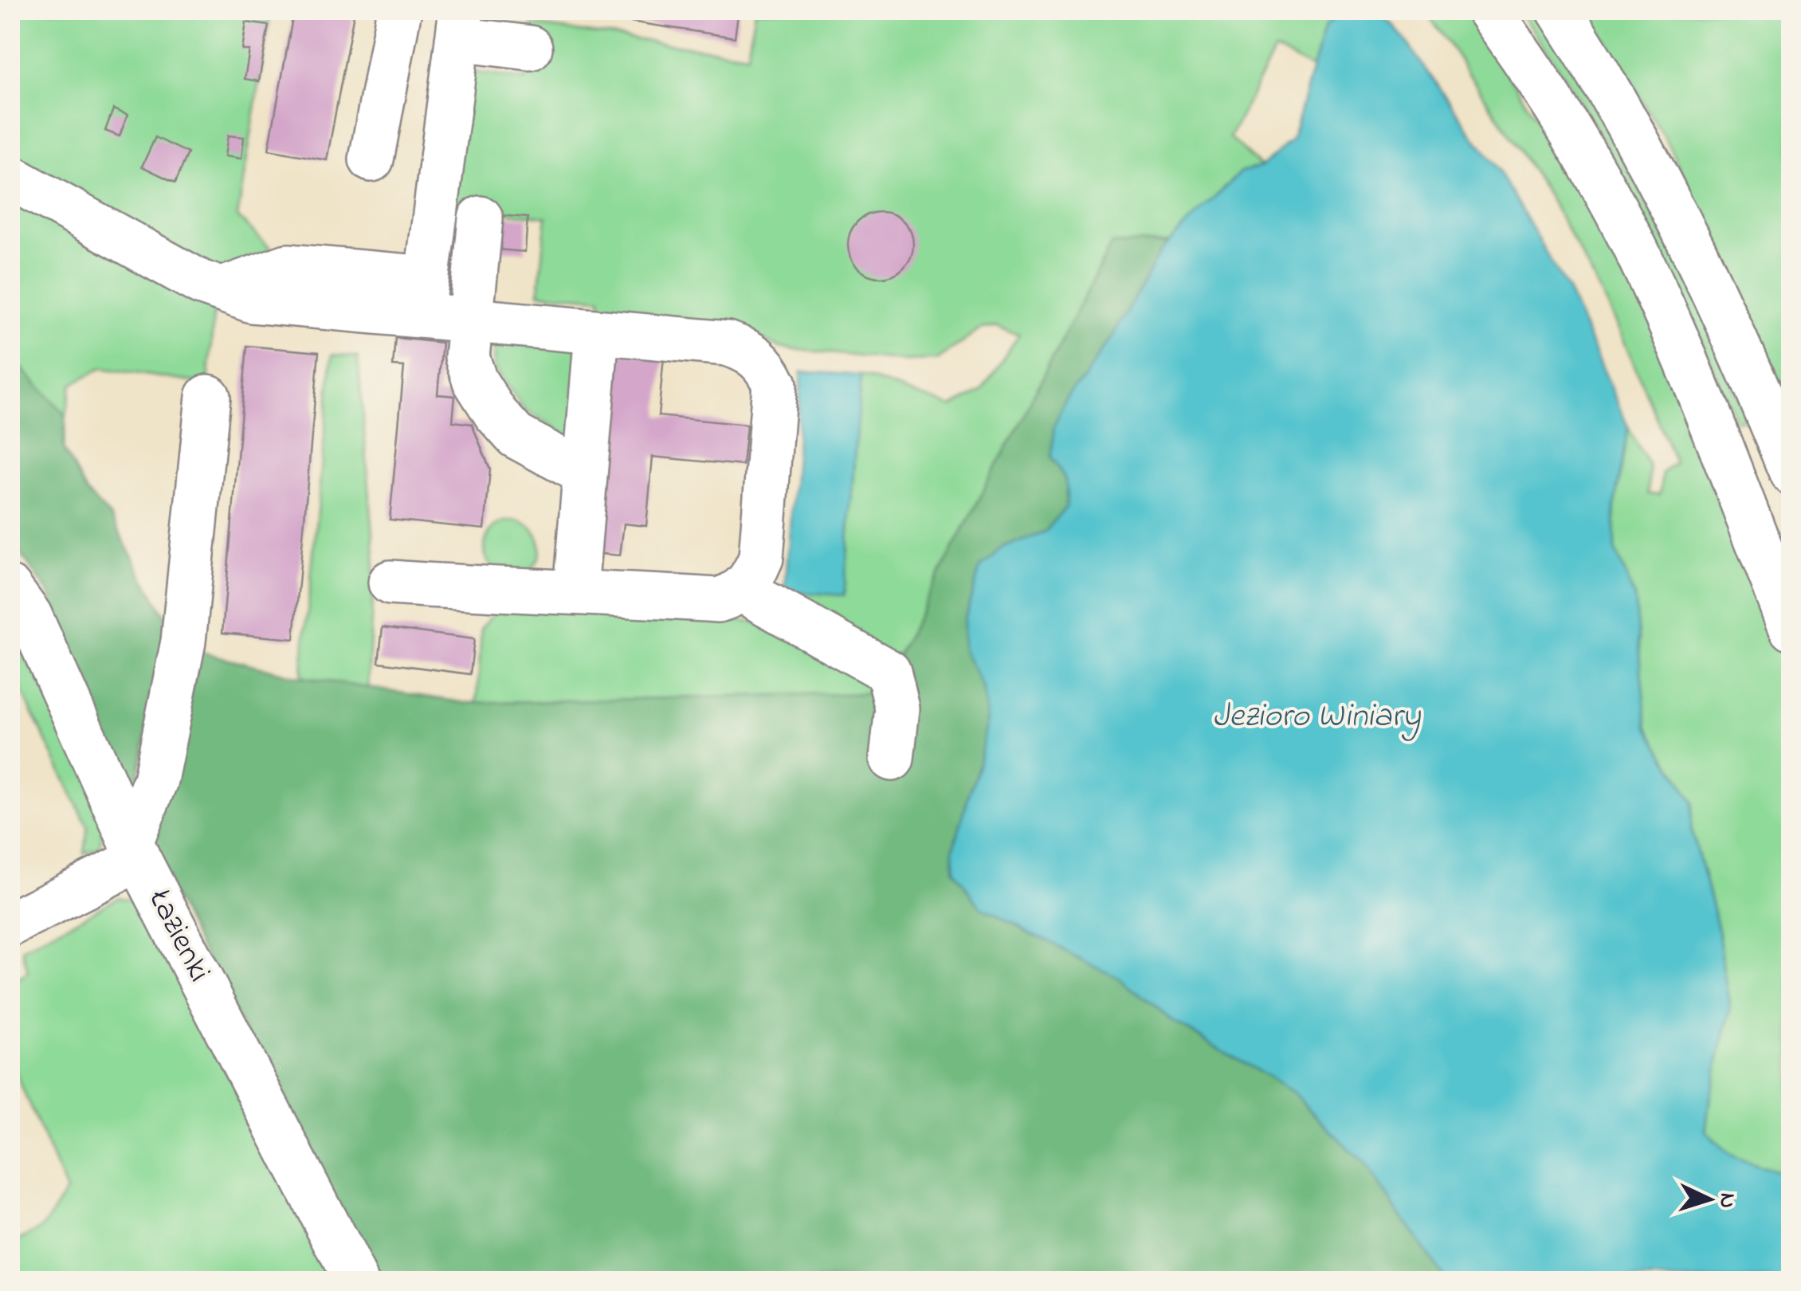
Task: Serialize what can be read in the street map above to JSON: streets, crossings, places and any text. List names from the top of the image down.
{
  "streets": {
    "main road": ["Łazienki"]
  },
  "water": ["Jezioro Winiary"],
  "north": "right"
}
